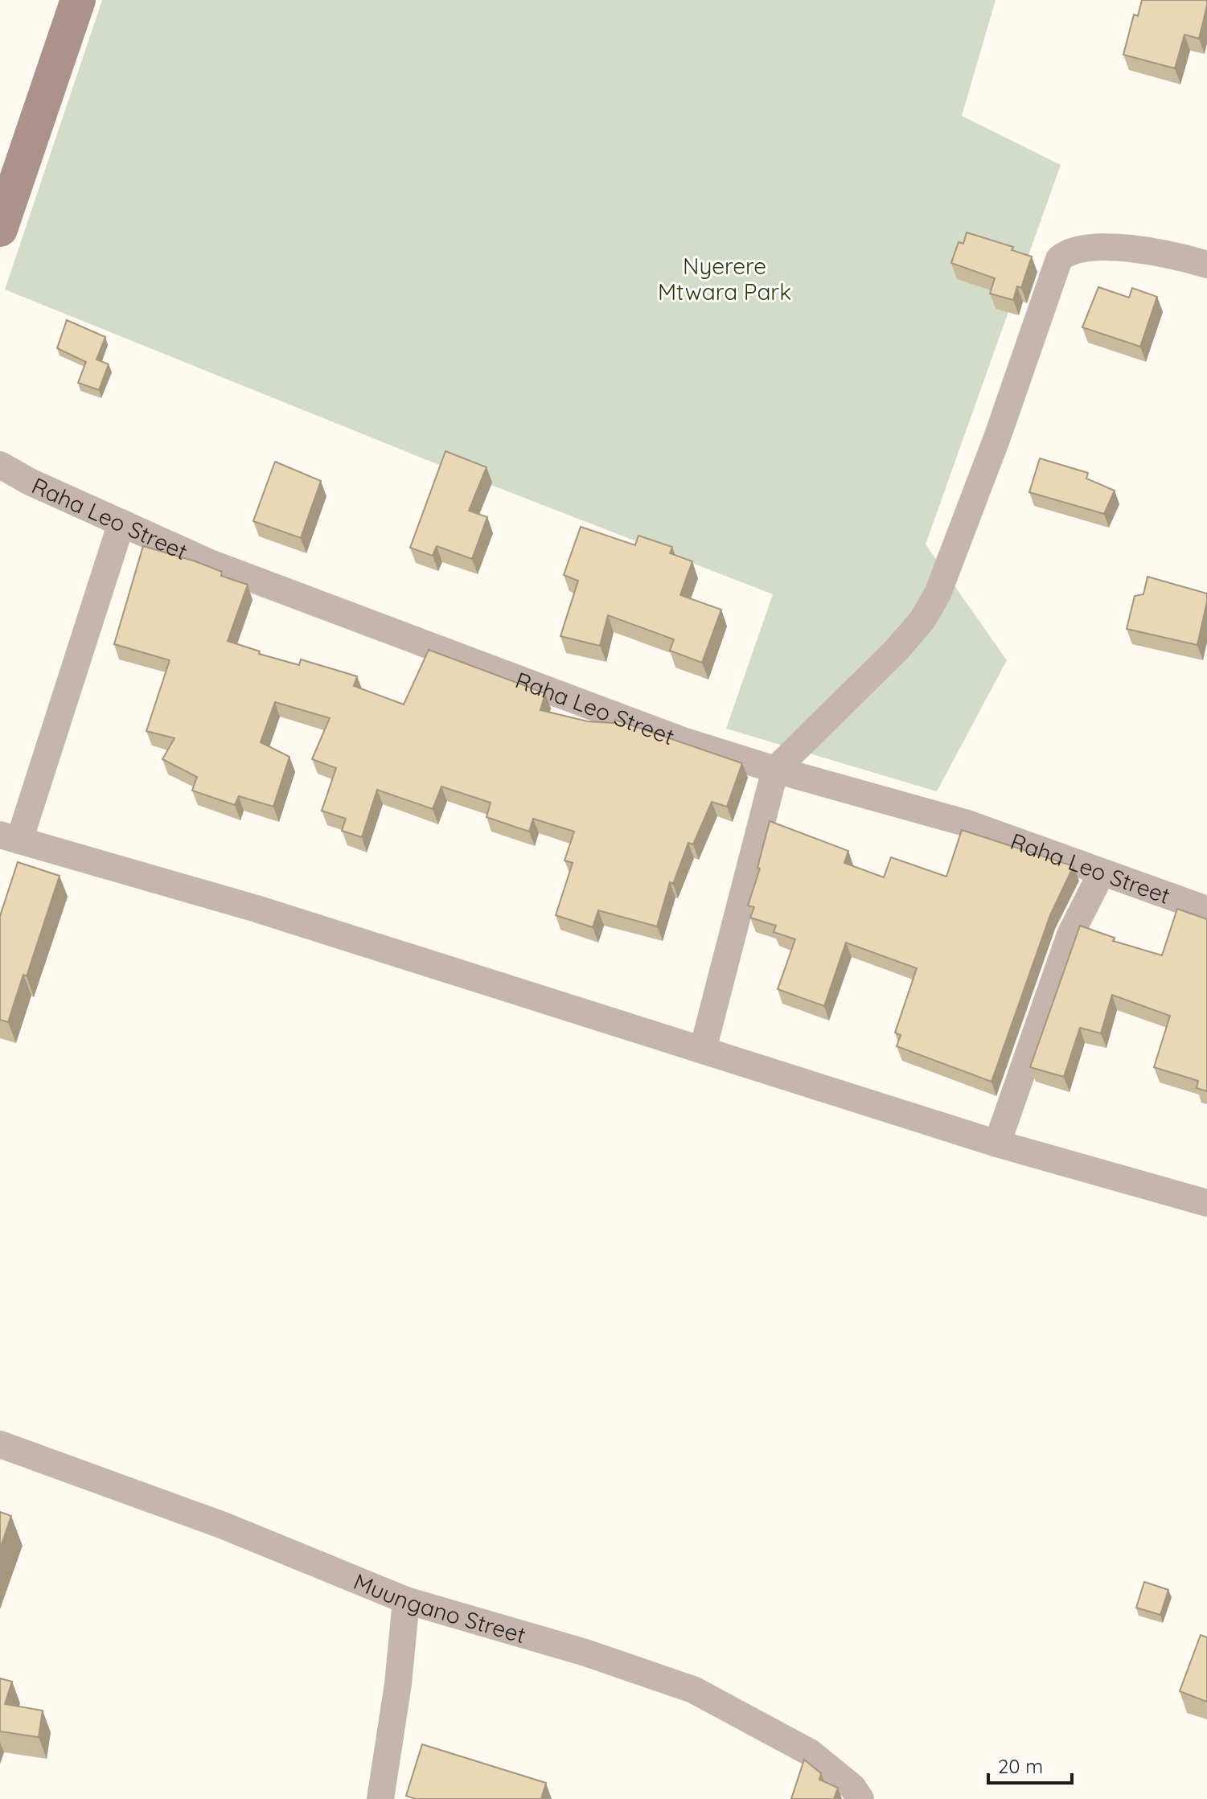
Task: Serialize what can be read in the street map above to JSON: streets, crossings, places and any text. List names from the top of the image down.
{
  "streets": {
    "street": ["Raha Leo Street", "Muungano Street"]
  },
  "parks": ["Nyerere Mtwara Park"],
  "scale_bar": "20 m"
}
